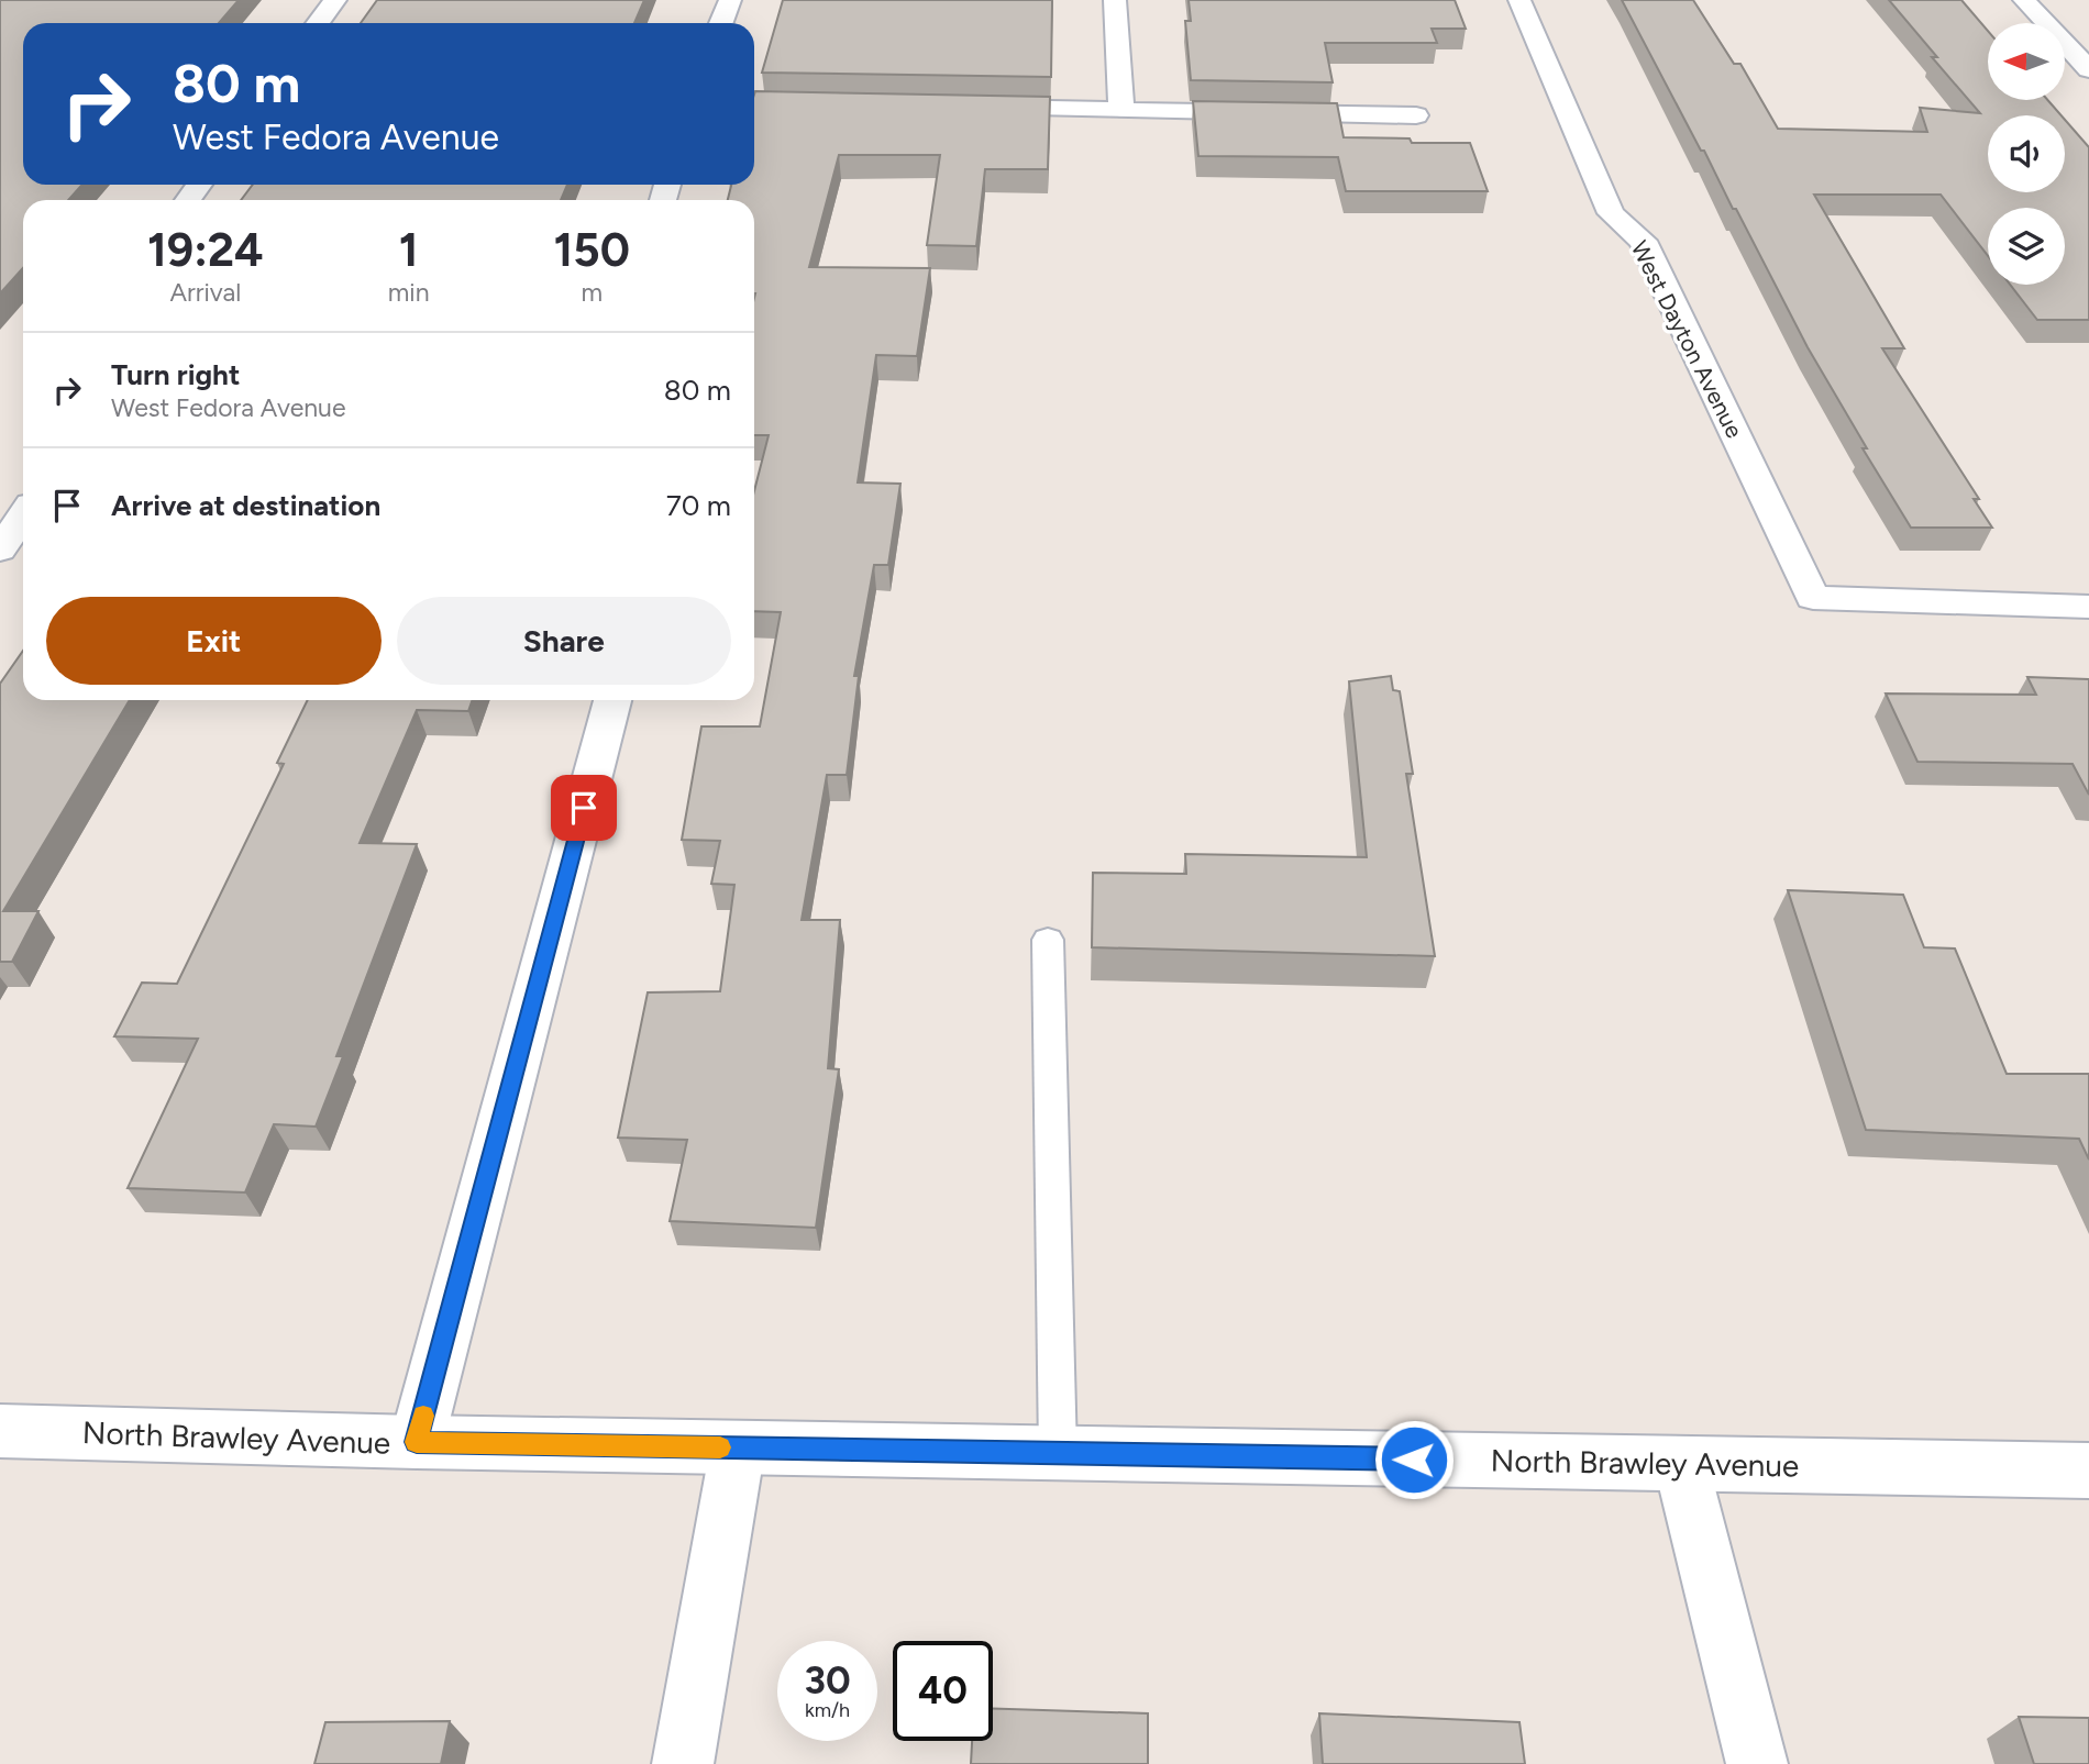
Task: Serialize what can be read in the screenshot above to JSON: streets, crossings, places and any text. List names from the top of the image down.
{
  "streets": {
    "street": ["West Dayton Avenue", "North Brawley Avenue"]
  },
  "north": "left",
  "page": {
    "turn": ["80 m", "West Fedora Avenue"],
    "eta": [
      "19:24",
      "Arrival",
      "1",
      "min",
      "150",
      "m"
    ],
    "list": [
      {
        "name": "Turn right",
        "note": "West Fedora Avenue",
        "value": "80 m"
      },
      {
        "name": "Arrive at destination",
        "value": "70 m"
      }
    ],
    "buttons": ["Exit", "Share"],
    "speed": "30 km/h",
    "limit": "40"
  }
}
